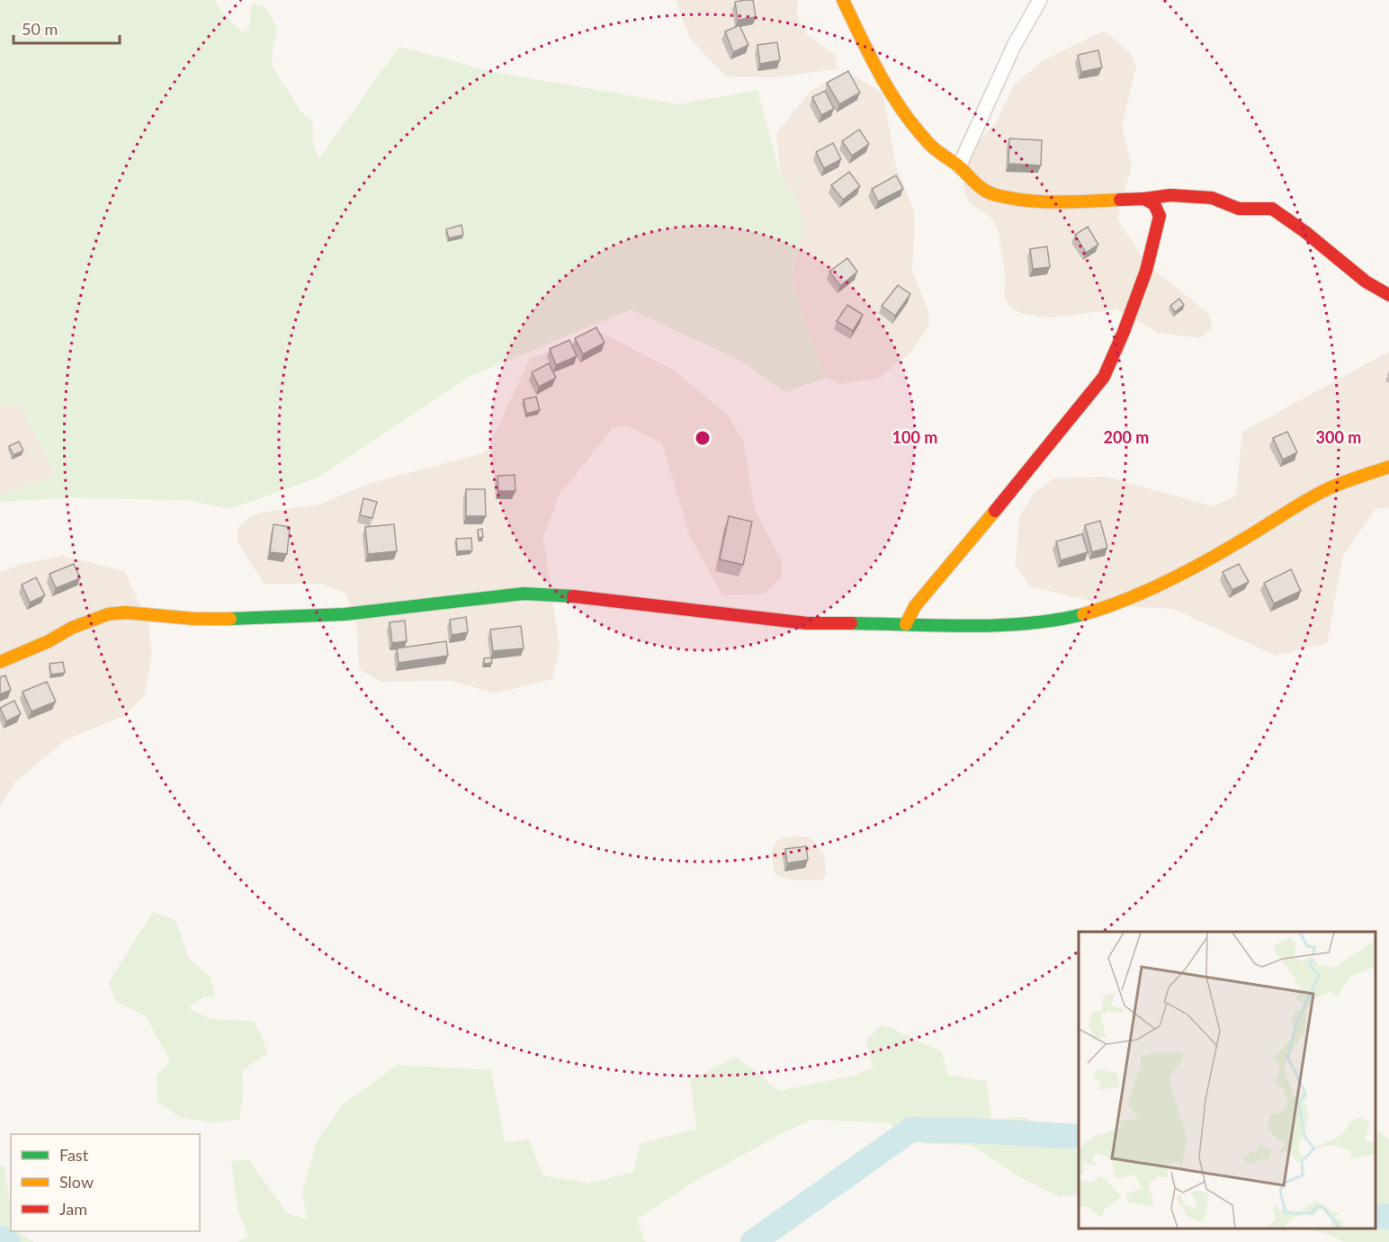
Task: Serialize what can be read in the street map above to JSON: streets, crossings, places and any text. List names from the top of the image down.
{
  "legend": ["Fast", "Slow", "Jam"],
  "scale_bar": "50 m",
  "rings": ["100 m", "200 m", "300 m"]
}
